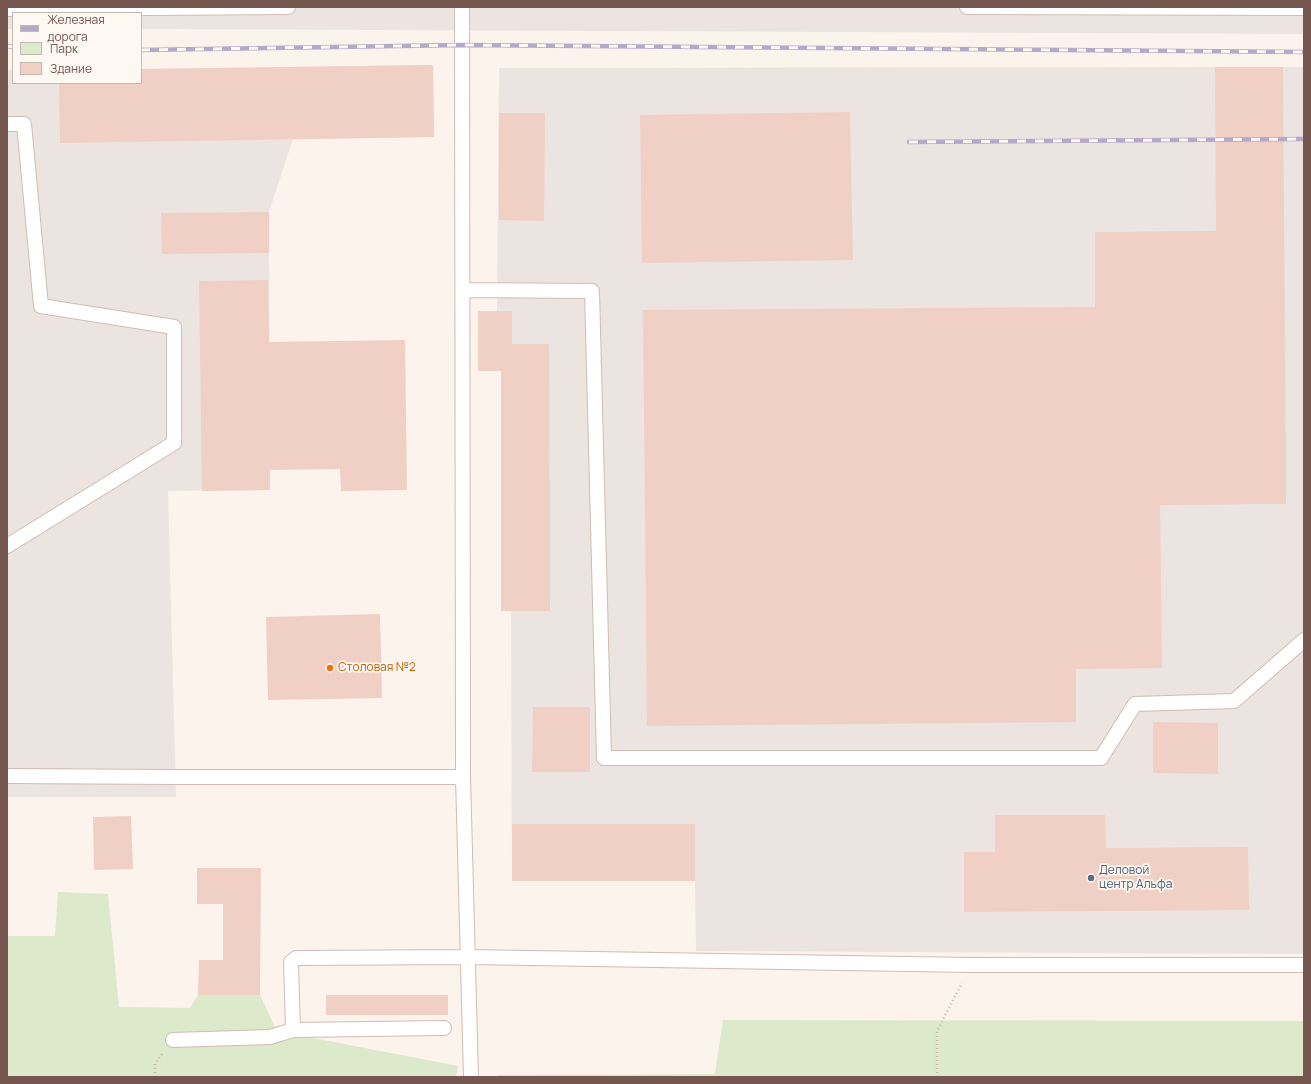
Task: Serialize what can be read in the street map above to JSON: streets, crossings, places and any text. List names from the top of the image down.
{
  "places": ["Столовая №2", "Деловой центр Альфа"],
  "legend": ["Железная дорога", "Парк", "Здание"]
}
